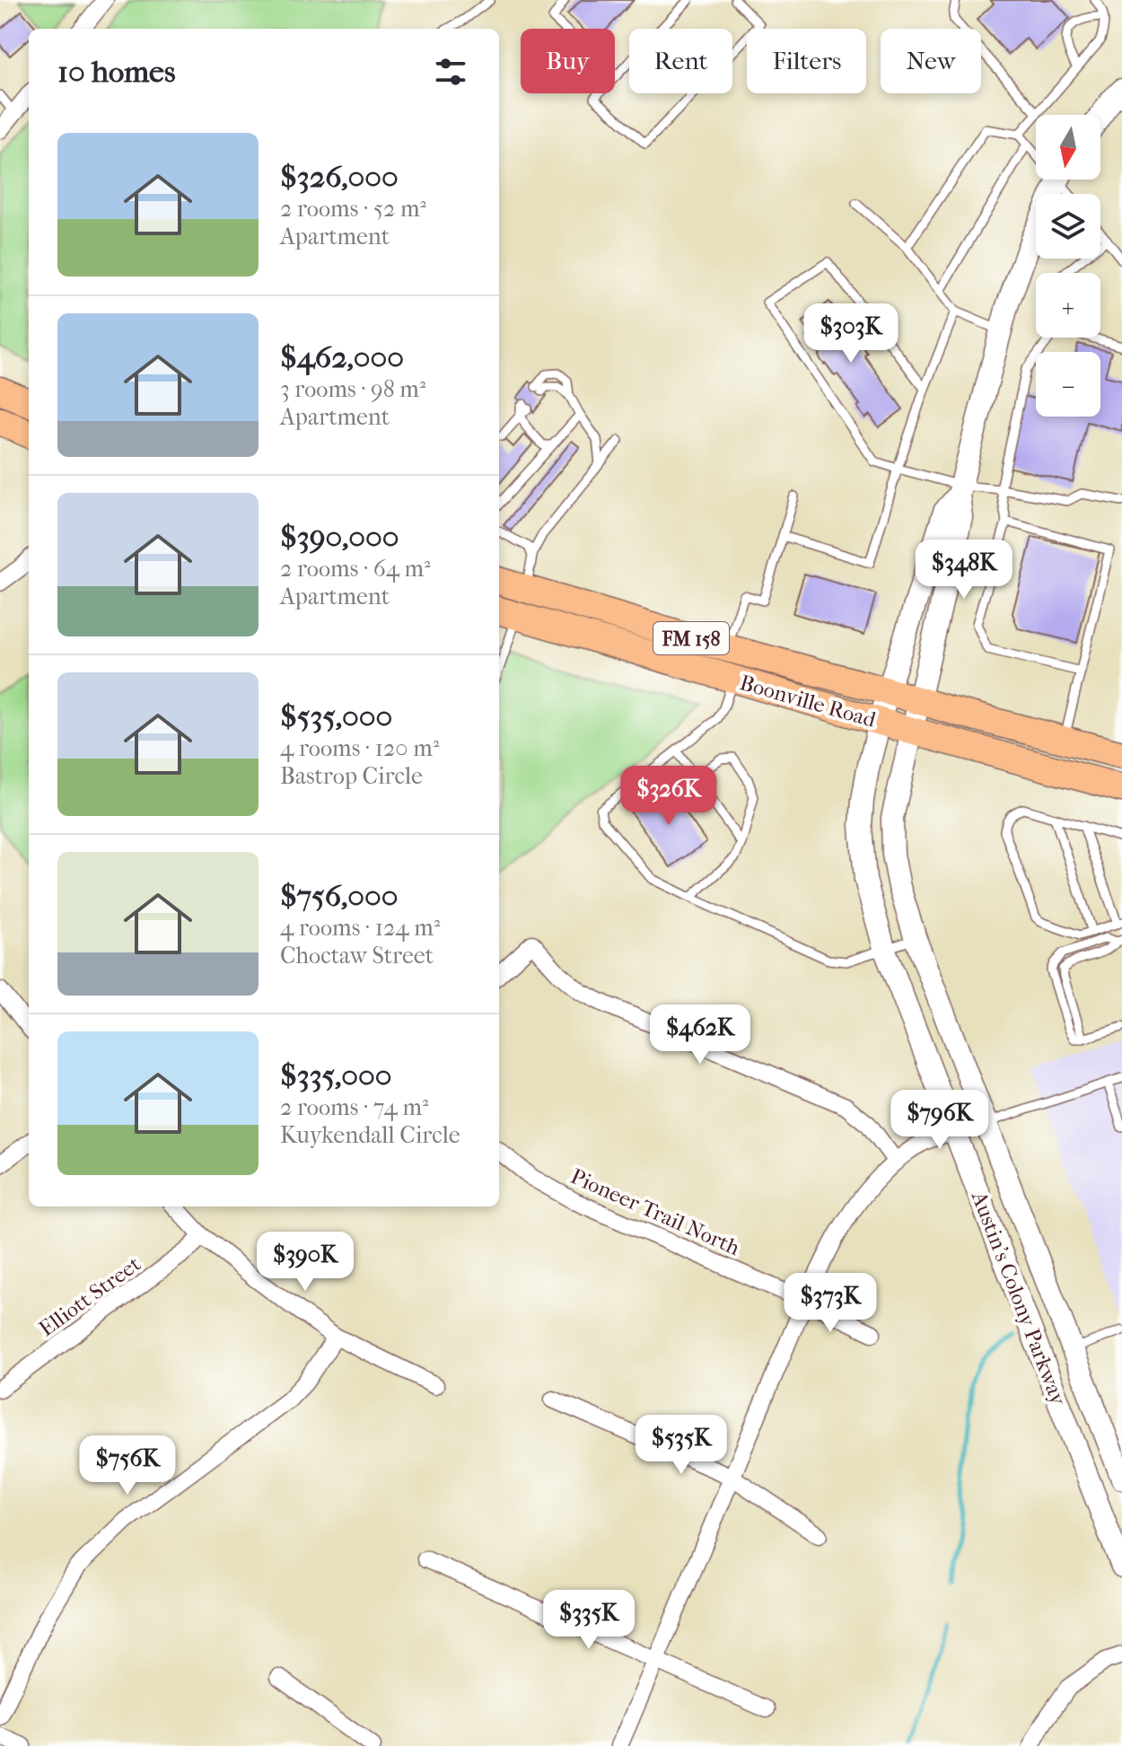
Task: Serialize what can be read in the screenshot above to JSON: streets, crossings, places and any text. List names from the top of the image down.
{
  "streets": {
    "main road": ["FM 158", "Boonville Road"],
    "street": ["Pioneer Trail North", "Elliott Street", "Austin's Colony Parkway"]
  },
  "crossings": [
    ["Boonville Road", "Austin's Colony Parkway"]
  ],
  "north": "bottom",
  "page": {
    "chip": [
      "Buy",
      "Rent",
      "Filters",
      "New"
    ],
    "heading": "10 homes",
    "map_buttons": ["+", "−"],
    "list": [
      {
        "name": "$326,000",
        "note": "2 rooms · 52 m² · Apartment"
      },
      {
        "name": "$462,000",
        "note": "3 rooms · 98 m² · Apartment"
      },
      {
        "name": "$390,000",
        "note": "2 rooms · 64 m² · Apartment"
      },
      {
        "name": "$535,000",
        "note": "4 rooms · 120 m² · Bastrop Circle"
      },
      {
        "name": "$756,000",
        "note": "4 rooms · 124 m² · Choctaw Street"
      },
      {
        "name": "$335,000",
        "note": "2 rooms · 74 m² · Kuykendall Circle"
      }
    ],
    "price": [
      "$303K",
      "$348K",
      "$326K",
      "$462K",
      "$796K",
      "$390K",
      "$373K",
      "$535K",
      "$756K",
      "$335K"
    ]
  }
}
